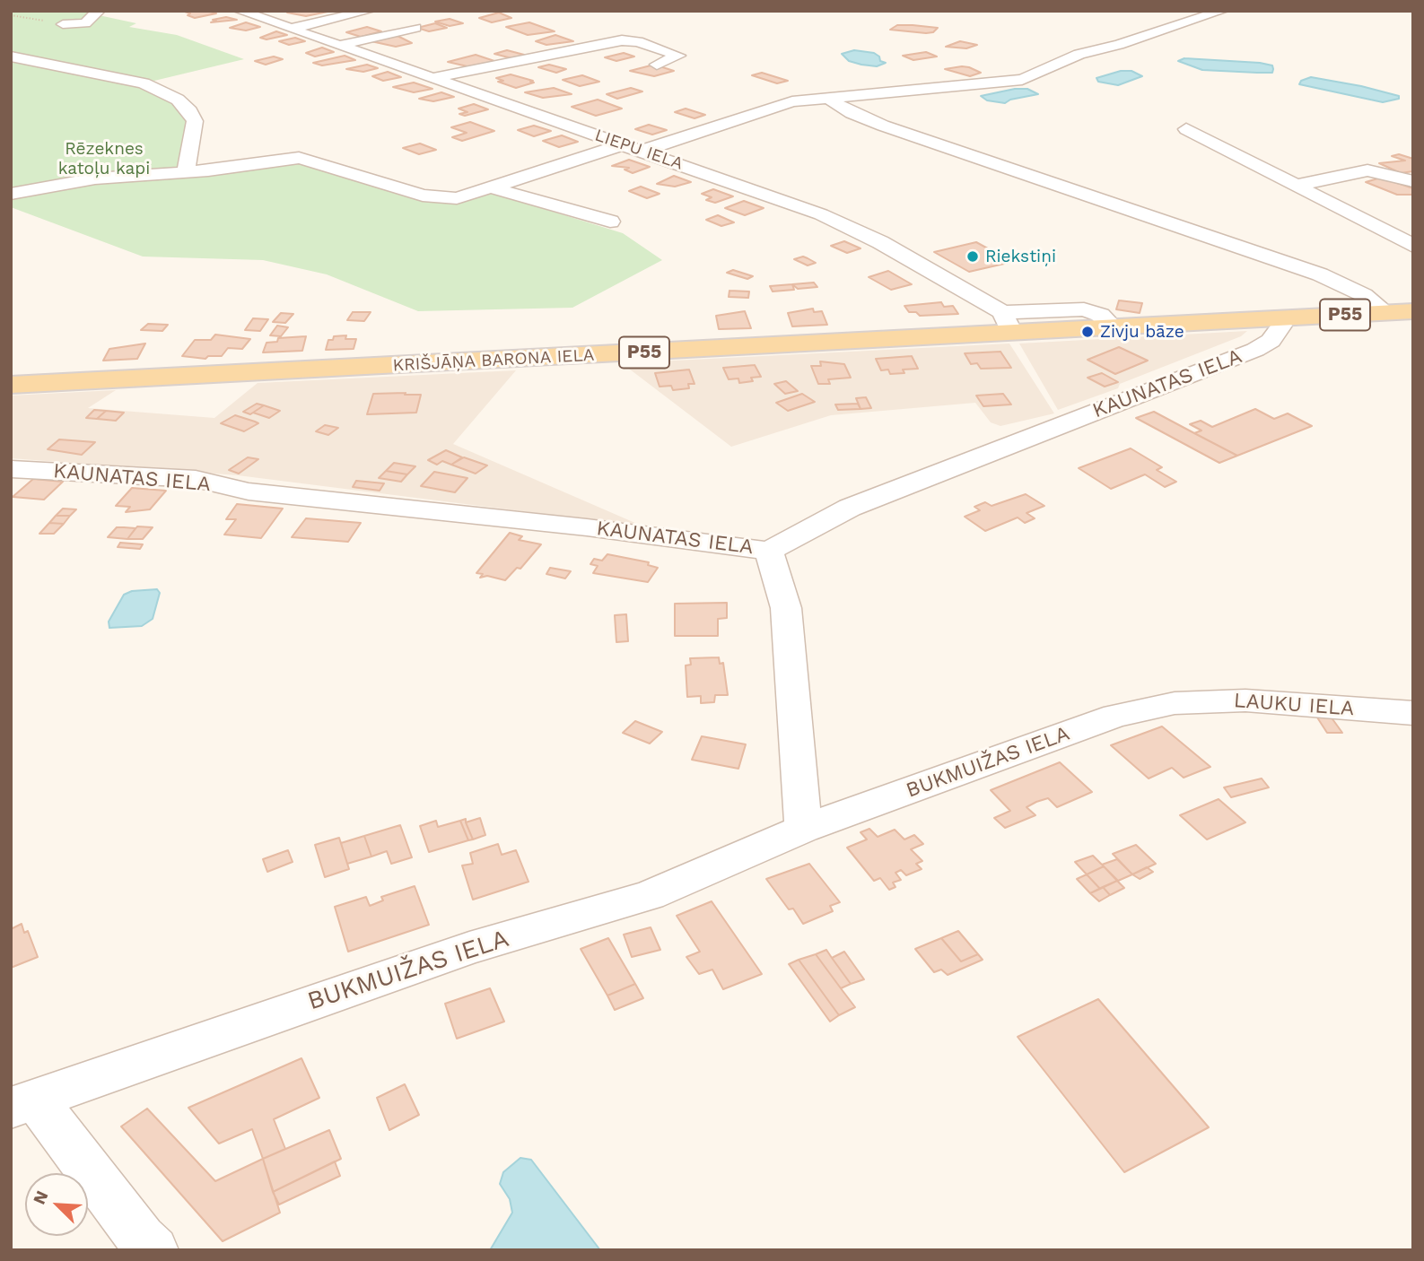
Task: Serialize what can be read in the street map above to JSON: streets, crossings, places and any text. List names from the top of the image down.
{
  "streets": {
    "main road": ["P55", "KRIŠJĀŅA BARONA IELA"],
    "street": [
      "LIEPU IELA",
      "KAUNATAS IELA",
      "LAUKU IELA",
      "BUKMUIŽAS IELA"
    ]
  },
  "crossings": [
    ["LIEPU IELA", "KRIŠJĀŅA BARONA IELA"],
    ["P55", "KRIŠJĀŅA BARONA IELA"],
    ["P55", "KAUNATAS IELA"],
    ["KRIŠJĀŅA BARONA IELA", "KAUNATAS IELA"],
    ["LAUKU IELA", "BUKMUIŽAS IELA"]
  ],
  "parks": ["Rēzeknes katoļu kapi"],
  "places": ["Riekstiņi", "Zivju bāze"],
  "north": "top left"
}
